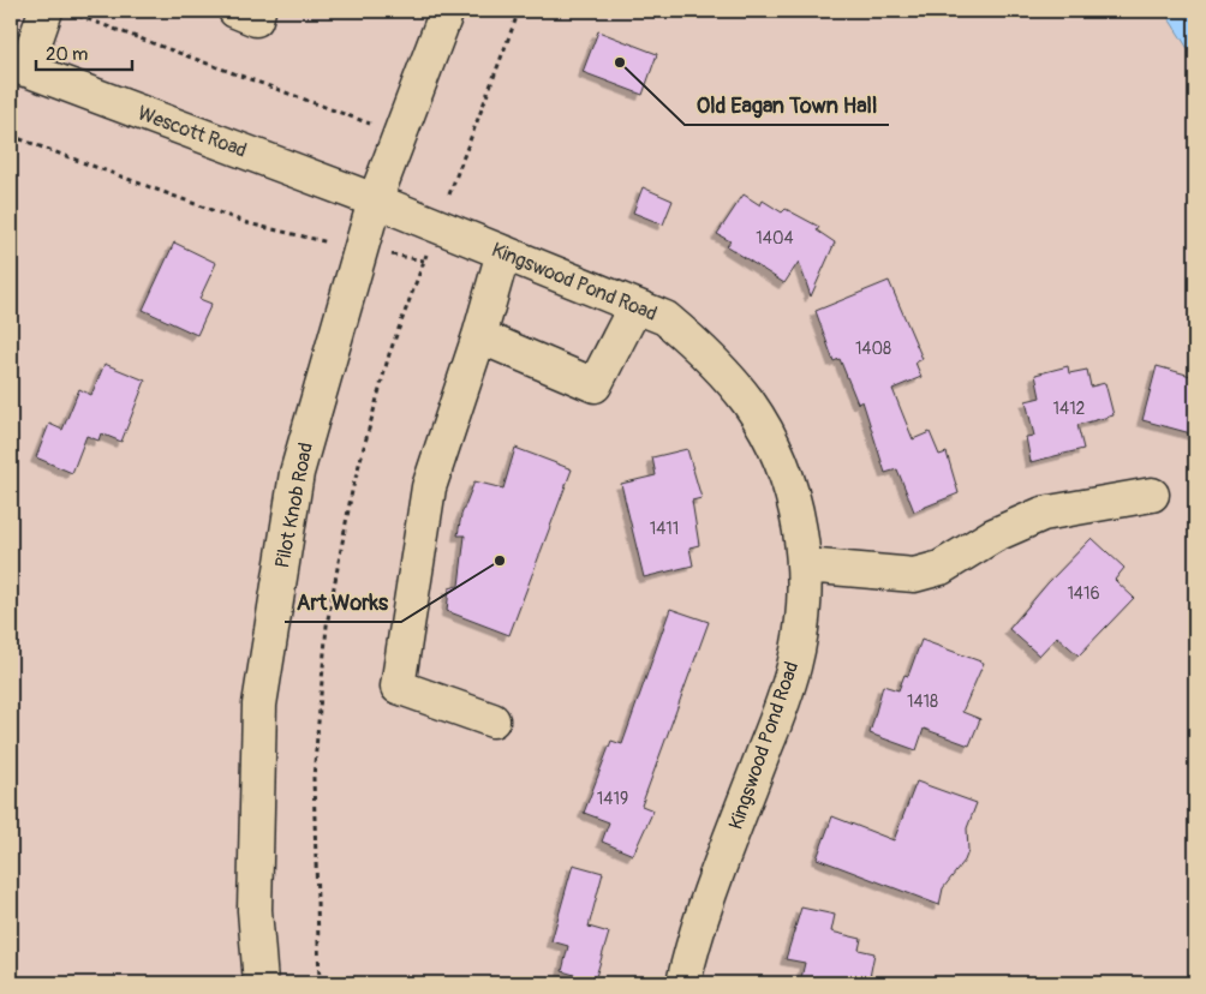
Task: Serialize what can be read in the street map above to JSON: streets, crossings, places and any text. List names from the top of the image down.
{
  "streets": {
    "street": ["Wescott Road", "Kingswood Pond Road", "Pilot Knob Road"]
  },
  "crossings": [
    ["Wescott Road", "Kingswood Pond Road"],
    ["Wescott Road", "Pilot Knob Road"],
    ["Kingswood Pond Road", "Pilot Knob Road"]
  ],
  "places": ["Old Eagan Town Hall", "Art Works"],
  "house_numbers": [
    "1404",
    "1408",
    "1412",
    "1411",
    "1416",
    "1418",
    "1419"
  ],
  "scale_bar": "20 m"
}
